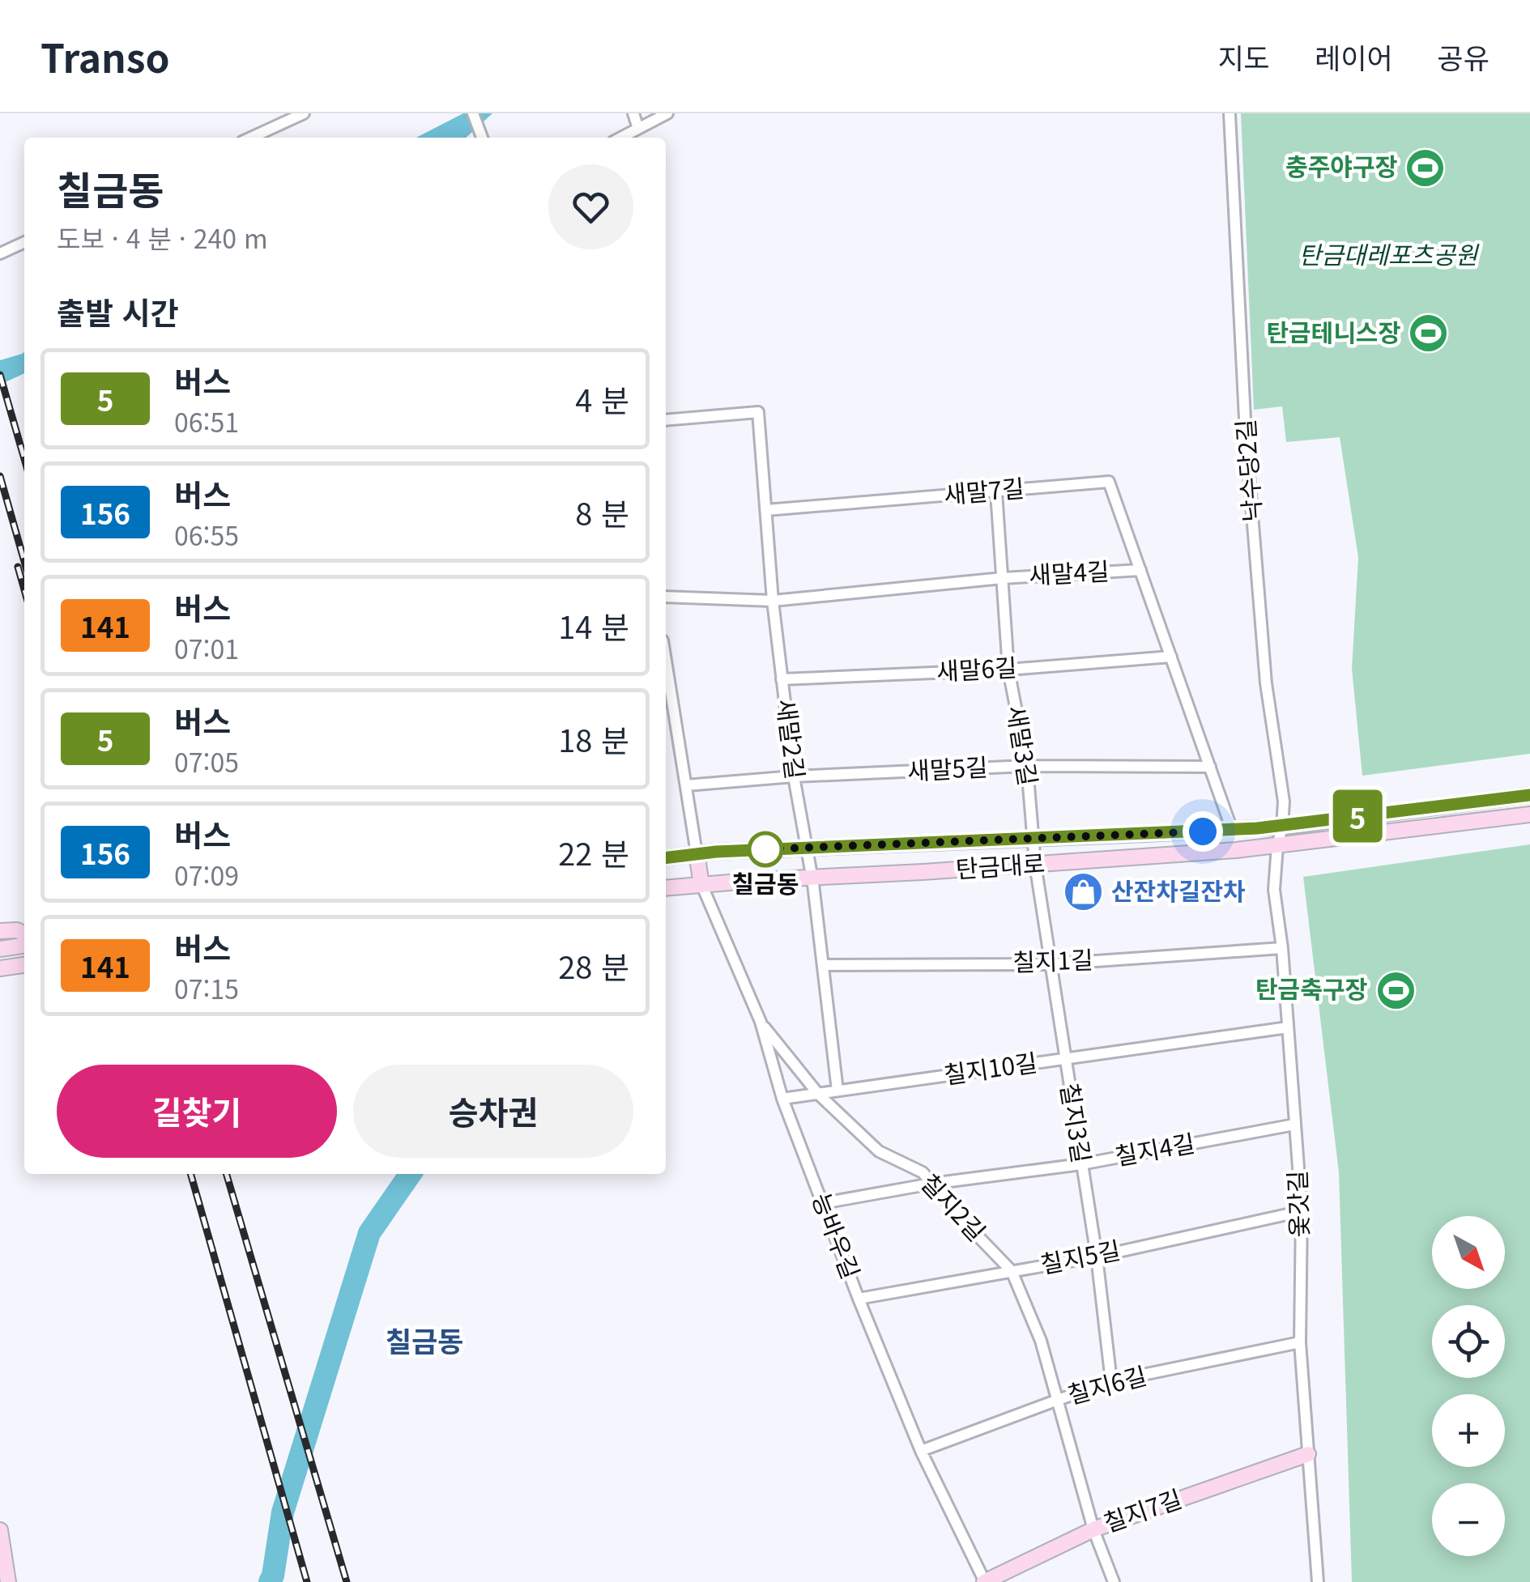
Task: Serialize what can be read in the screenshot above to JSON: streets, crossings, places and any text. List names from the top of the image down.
{
  "streets": {
    "main road": ["탄금대로", "칠지7길"],
    "street": [
      "낙수당2길",
      "새말7길",
      "새말4길",
      "새말6길",
      "새말2길",
      "새말3길",
      "새말5길",
      "칠지1길",
      "칠지10길",
      "칠지3길",
      "칠지4길",
      "옻갓길",
      "칠지2길",
      "능바우길",
      "칠지5길",
      "칠지6길"
    ]
  },
  "crossings": [
    ["낙수당2길", "탄금대로"],
    ["낙수당2길", "옻갓길"],
    ["새말7길", "새말4길"],
    ["새말7길", "새말2길"],
    ["새말7길", "새말3길"],
    ["새말4길", "새말6길"],
    ["새말4길", "새말2길"],
    ["새말4길", "새말3길"],
    ["새말4길", "새말5길"],
    ["새말4길", "탄금대로"],
    ["새말6길", "새말2길"],
    ["새말6길", "새말3길"],
    ["새말2길", "새말5길"],
    ["새말2길", "탄금대로"],
    ["새말3길", "새말5길"],
    ["새말3길", "탄금대로"],
    ["새말3길", "칠지3길"],
    ["탄금대로", "칠지3길"],
    ["탄금대로", "옻갓길"],
    ["탄금대로", "능바우길"],
    ["칠지1길", "칠지3길"],
    ["칠지1길", "옻갓길"],
    ["칠지10길", "칠지3길"],
    ["칠지10길", "옻갓길"],
    ["칠지3길", "칠지4길"],
    ["칠지3길", "칠지5길"],
    ["칠지3길", "칠지6길"],
    ["칠지4길", "옻갓길"],
    ["칠지4길", "칠지2길"],
    ["칠지4길", "능바우길"],
    ["옻갓길", "칠지5길"],
    ["옻갓길", "칠지6길"],
    ["옻갓길", "칠지7길"],
    ["칠지2길", "능바우길"],
    ["칠지2길", "칠지5길"],
    ["칠지2길", "칠지6길"],
    ["칠지2길", "칠지7길"],
    ["능바우길", "칠지5길"],
    ["능바우길", "칠지6길"],
    ["능바우길", "칠지7길"]
  ],
  "districts": ["칠금동"],
  "parks": ["탄금대레포츠공원"],
  "places": {
    "sports": ["충주야구장", "탄금테니스장", "탄금축구장"],
    "other": ["칠금동"],
    "shop": ["산잔차길잔차"]
  },
  "lines": ["bus line 5"],
  "north": "bottom right",
  "page": {
    "header": "Transo",
    "nav": ["지도", "레이어", "공유"],
    "on_map": "5",
    "heading": [
      ["칠금동", "도보 · 4 분 · 240 m"],
      "출발 시간"
    ],
    "list": [
      {
        "mark": "5",
        "name": "버스",
        "note": "06:51",
        "value": "4 분"
      },
      {
        "mark": "156",
        "name": "버스",
        "note": "06:55",
        "value": "8 분"
      },
      {
        "mark": "141",
        "name": "버스",
        "note": "07:01",
        "value": "14 분"
      },
      {
        "mark": "5",
        "name": "버스",
        "note": "07:05",
        "value": "18 분"
      },
      {
        "mark": "156",
        "name": "버스",
        "note": "07:09",
        "value": "22 분"
      },
      {
        "mark": "141",
        "name": "버스",
        "note": "07:15",
        "value": "28 분"
      }
    ],
    "buttons": ["길찾기", "승차권"],
    "map_buttons": ["+", "−"]
  }
}
